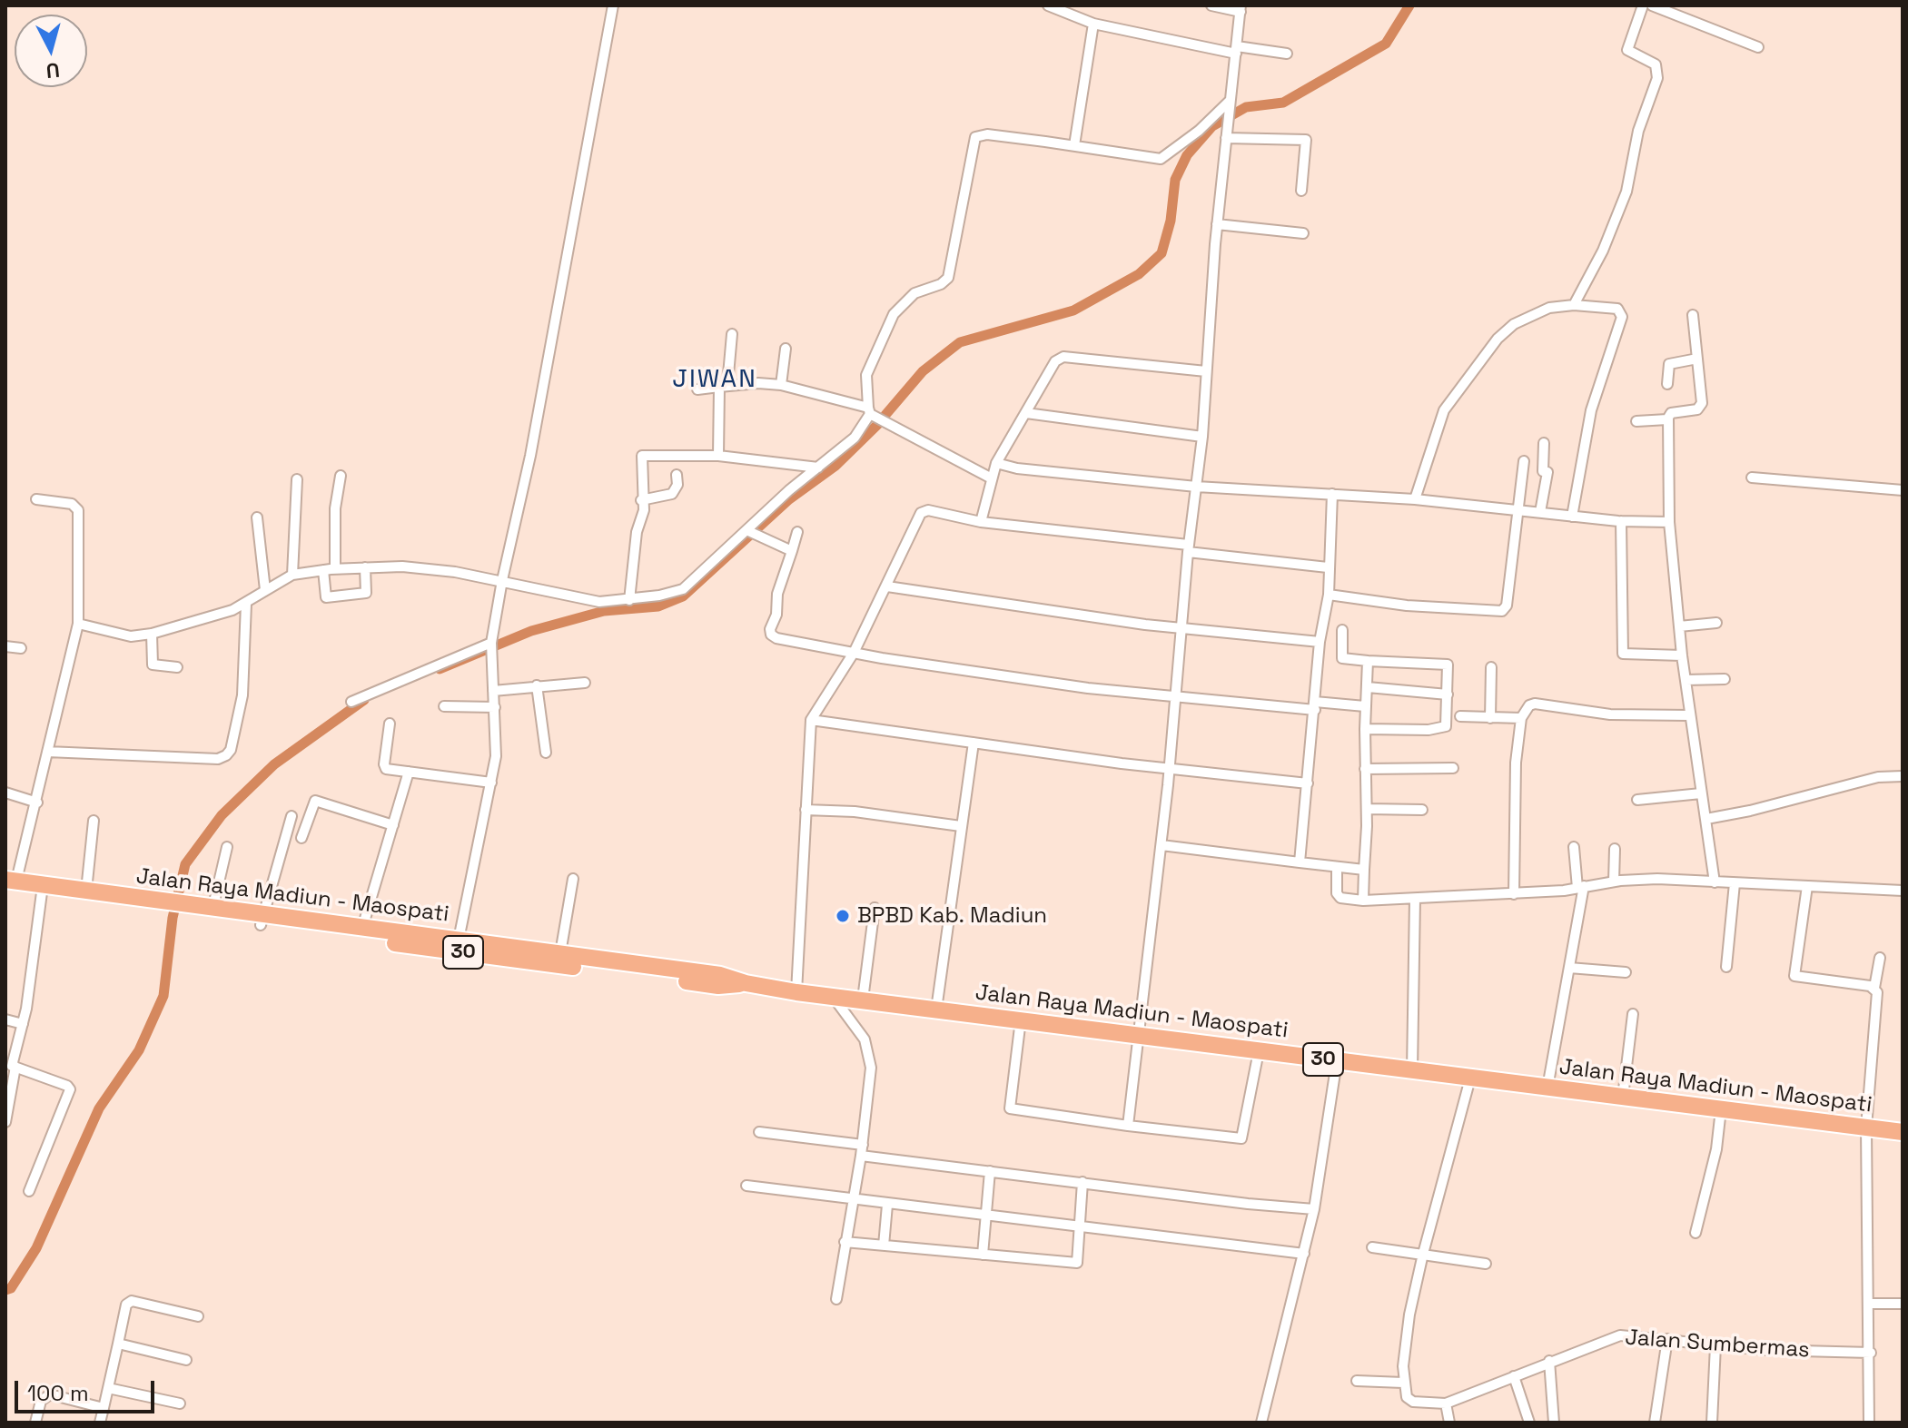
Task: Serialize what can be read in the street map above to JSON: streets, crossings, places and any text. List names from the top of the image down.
{
  "streets": {
    "highway": ["Jalan Raya Madiun - Maospati", "30"],
    "street": ["Jalan Sumbermas"]
  },
  "districts": ["JIWAN"],
  "places": ["BPBD Kab. Madiun"],
  "scale_bar": "100 m",
  "north": "bottom"
}
